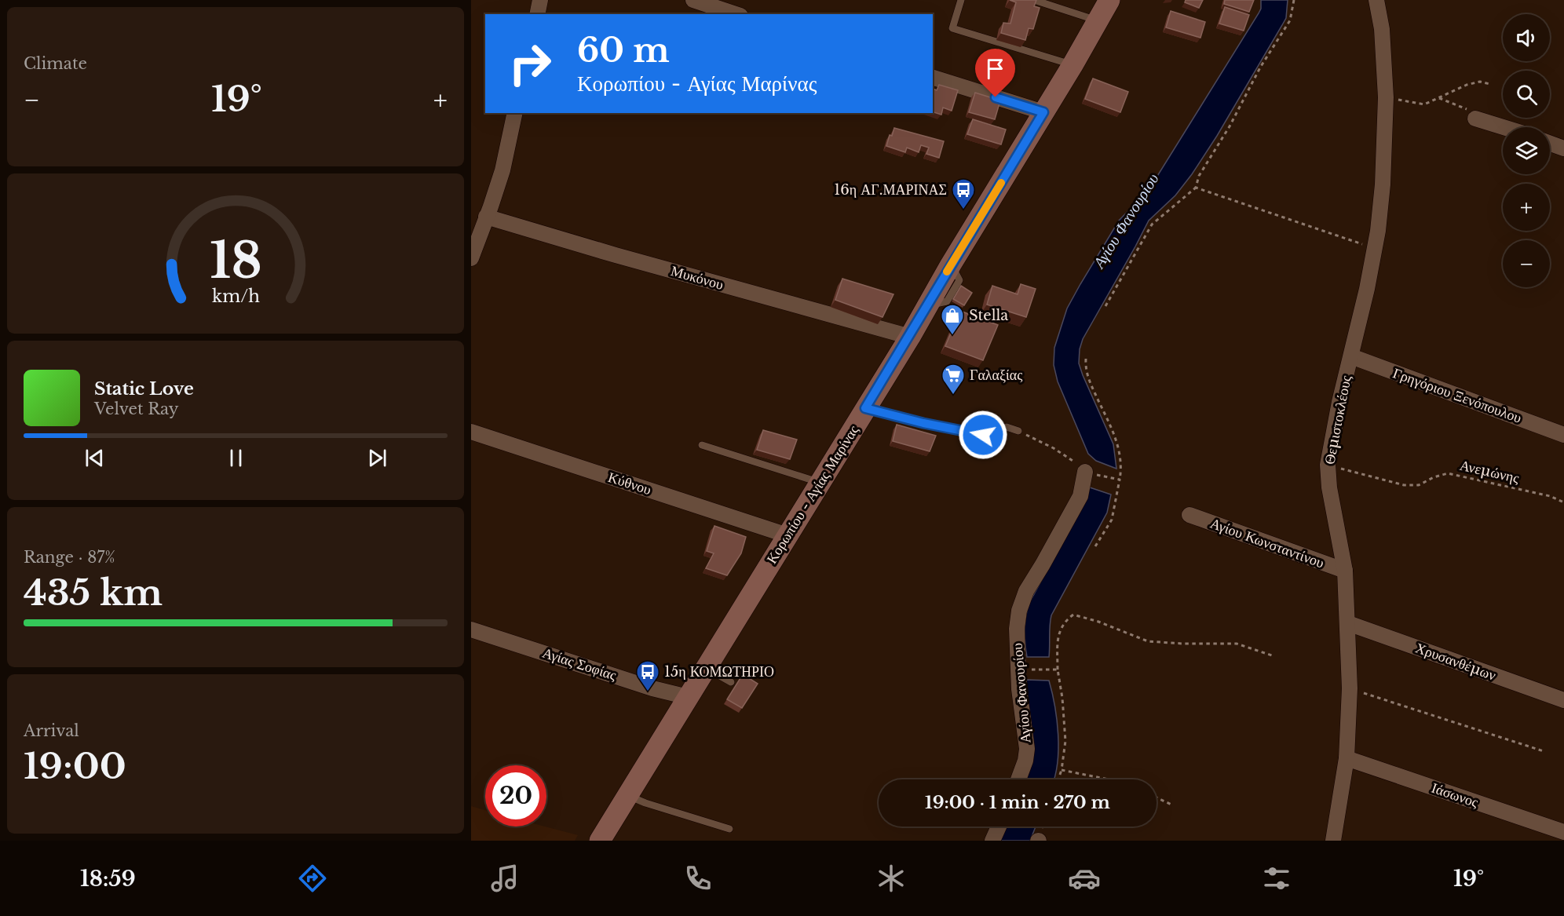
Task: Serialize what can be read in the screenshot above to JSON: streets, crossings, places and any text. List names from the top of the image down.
{
  "streets": {
    "main road": ["Κορωπίου - Αγίας Μαρίνας"],
    "street": [
      "Μυκόνου",
      "Γρηγόριου Ξενόπουλου",
      "Θεμιστοκλέους",
      "Κύθνου",
      "Αγίου Κωνσταντίνου",
      "Χρυσανθέμων",
      "Αγίας Σοφίας",
      "Αγίου Φανουρίου",
      "Ιάσωνος"
    ],
    "path": ["Ανεμώνης"]
  },
  "crossings": [
    ["Μυκόνου", "Κορωπίου - Αγίας Μαρίνας"],
    ["Γρηγόριου Ξενόπουλου", "Θεμιστοκλέους"],
    ["Θεμιστοκλέους", "Ανεμώνης"],
    ["Θεμιστοκλέους", "Αγίου Κωνσταντίνου"],
    ["Θεμιστοκλέους", "Χρυσανθέμων"],
    ["Θεμιστοκλέους", "Ιάσωνος"],
    ["Κύθνου", "Κορωπίου - Αγίας Μαρίνας"],
    ["Κορωπίου - Αγίας Μαρίνας", "Αγίας Σοφίας"]
  ],
  "water": ["Αγίου Φανουρίου"],
  "places": {
    "bus stop": ["16η ΑΓ.ΜΑΡΙΝΑΣ", "15η ΚΟΜΩΤΗΡΙΟ"],
    "shop": ["Stella"],
    "supermarket": ["Γαλαξίας"]
  },
  "page": {
    "tile": [
      "Climate",
      ["Range · 87%", "435 km"],
      ["Arrival", "19:00"]
    ],
    "map_buttons": ["+", "−"],
    "turn": ["60 m", "Κορωπίου - Αγίας Μαρίνας"],
    "heat": ["−", "19°", "+"],
    "song": ["Static Love", "Velvet Ray"],
    "limit": "20",
    "trip": "19:00 · 1 min · 270 m",
    "tabs": ["18:59", "19°"],
    "gauge": ["18", "km/h"]
  }
}
